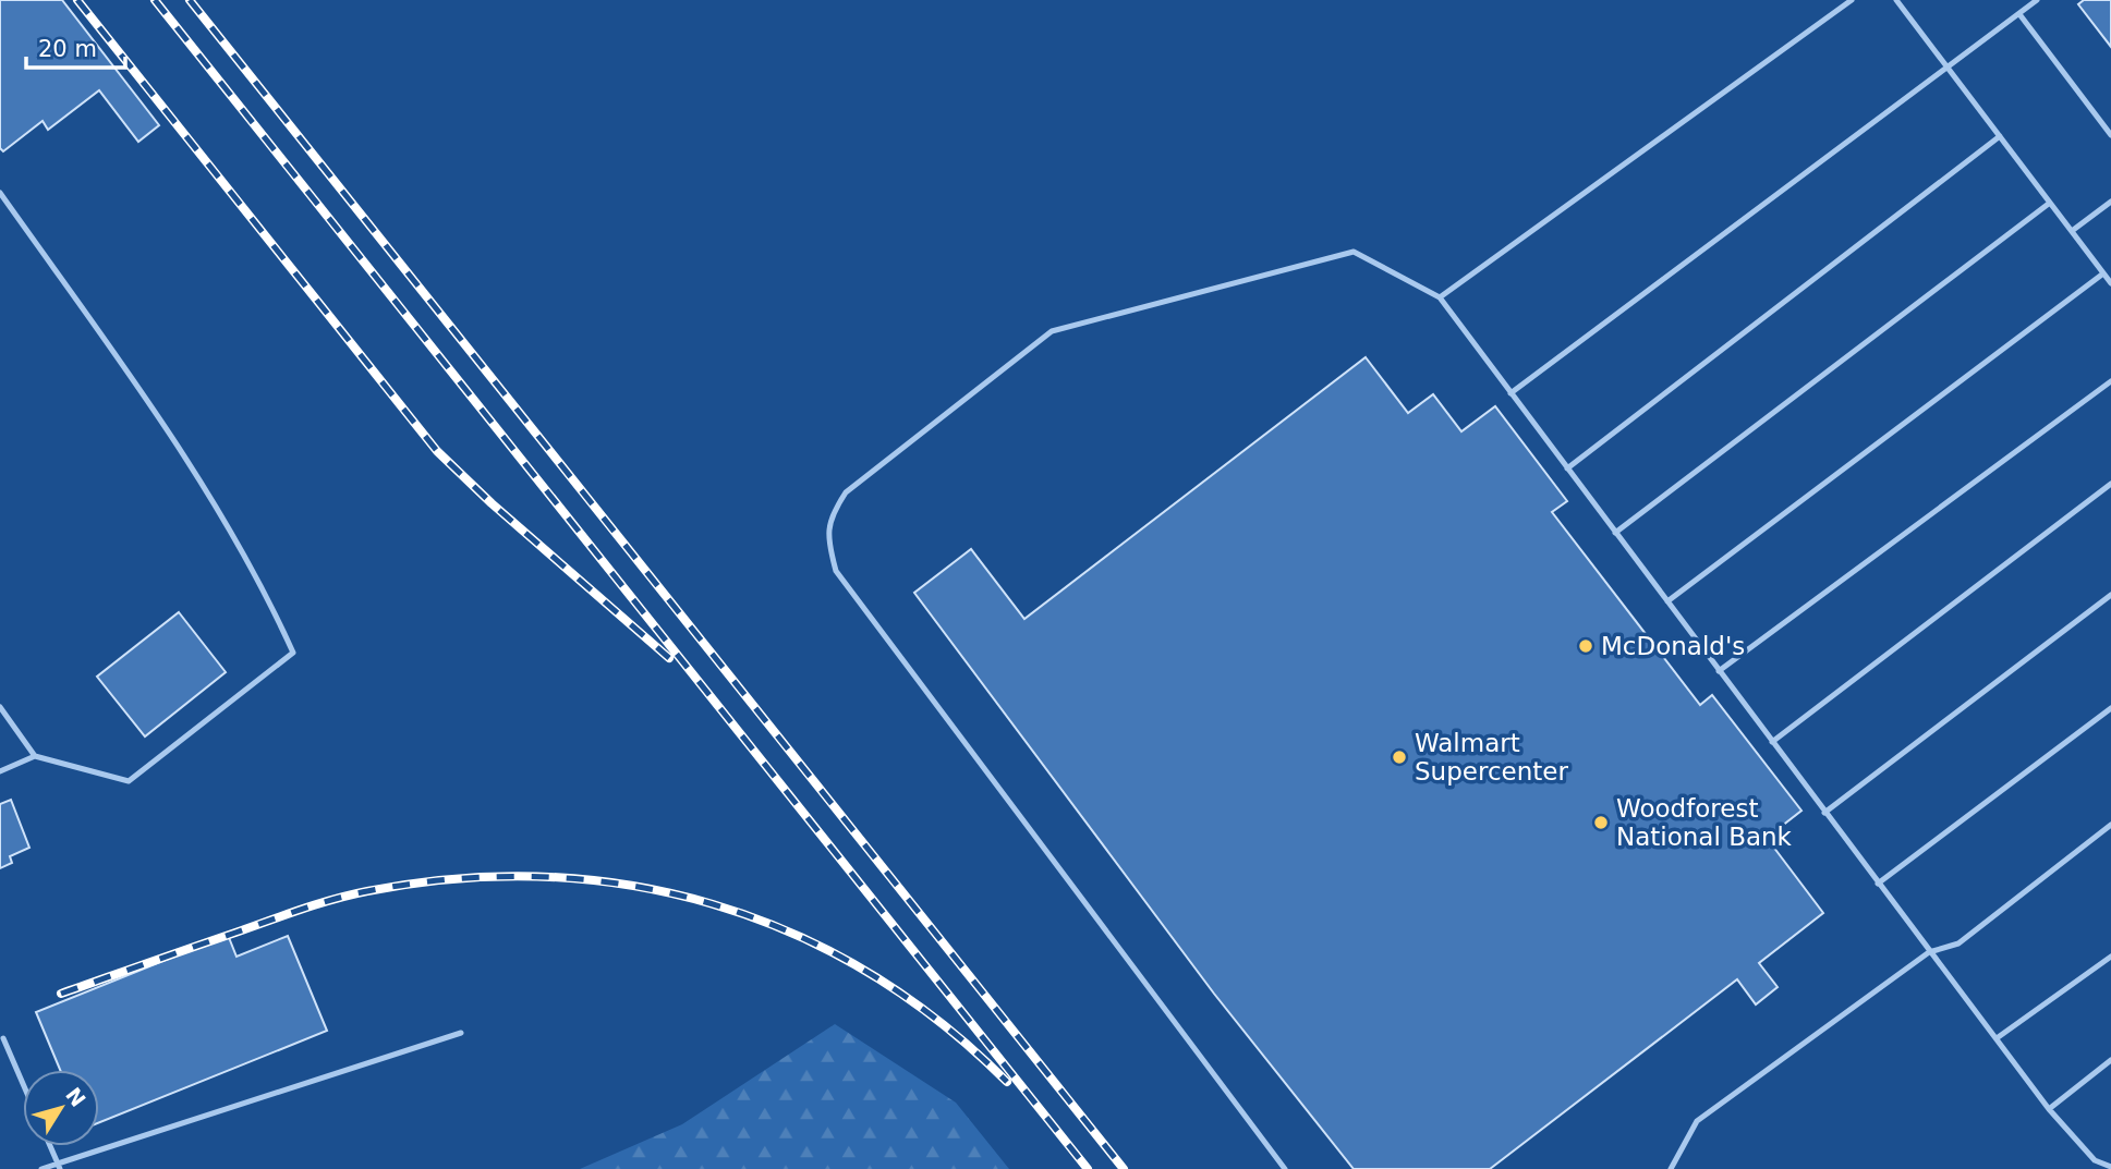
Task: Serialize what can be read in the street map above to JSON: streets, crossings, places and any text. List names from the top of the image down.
{
  "places": ["McDonald's", "Walmart Supercenter", "Woodforest National Bank"],
  "scale_bar": "20 m",
  "north": "top right"
}
